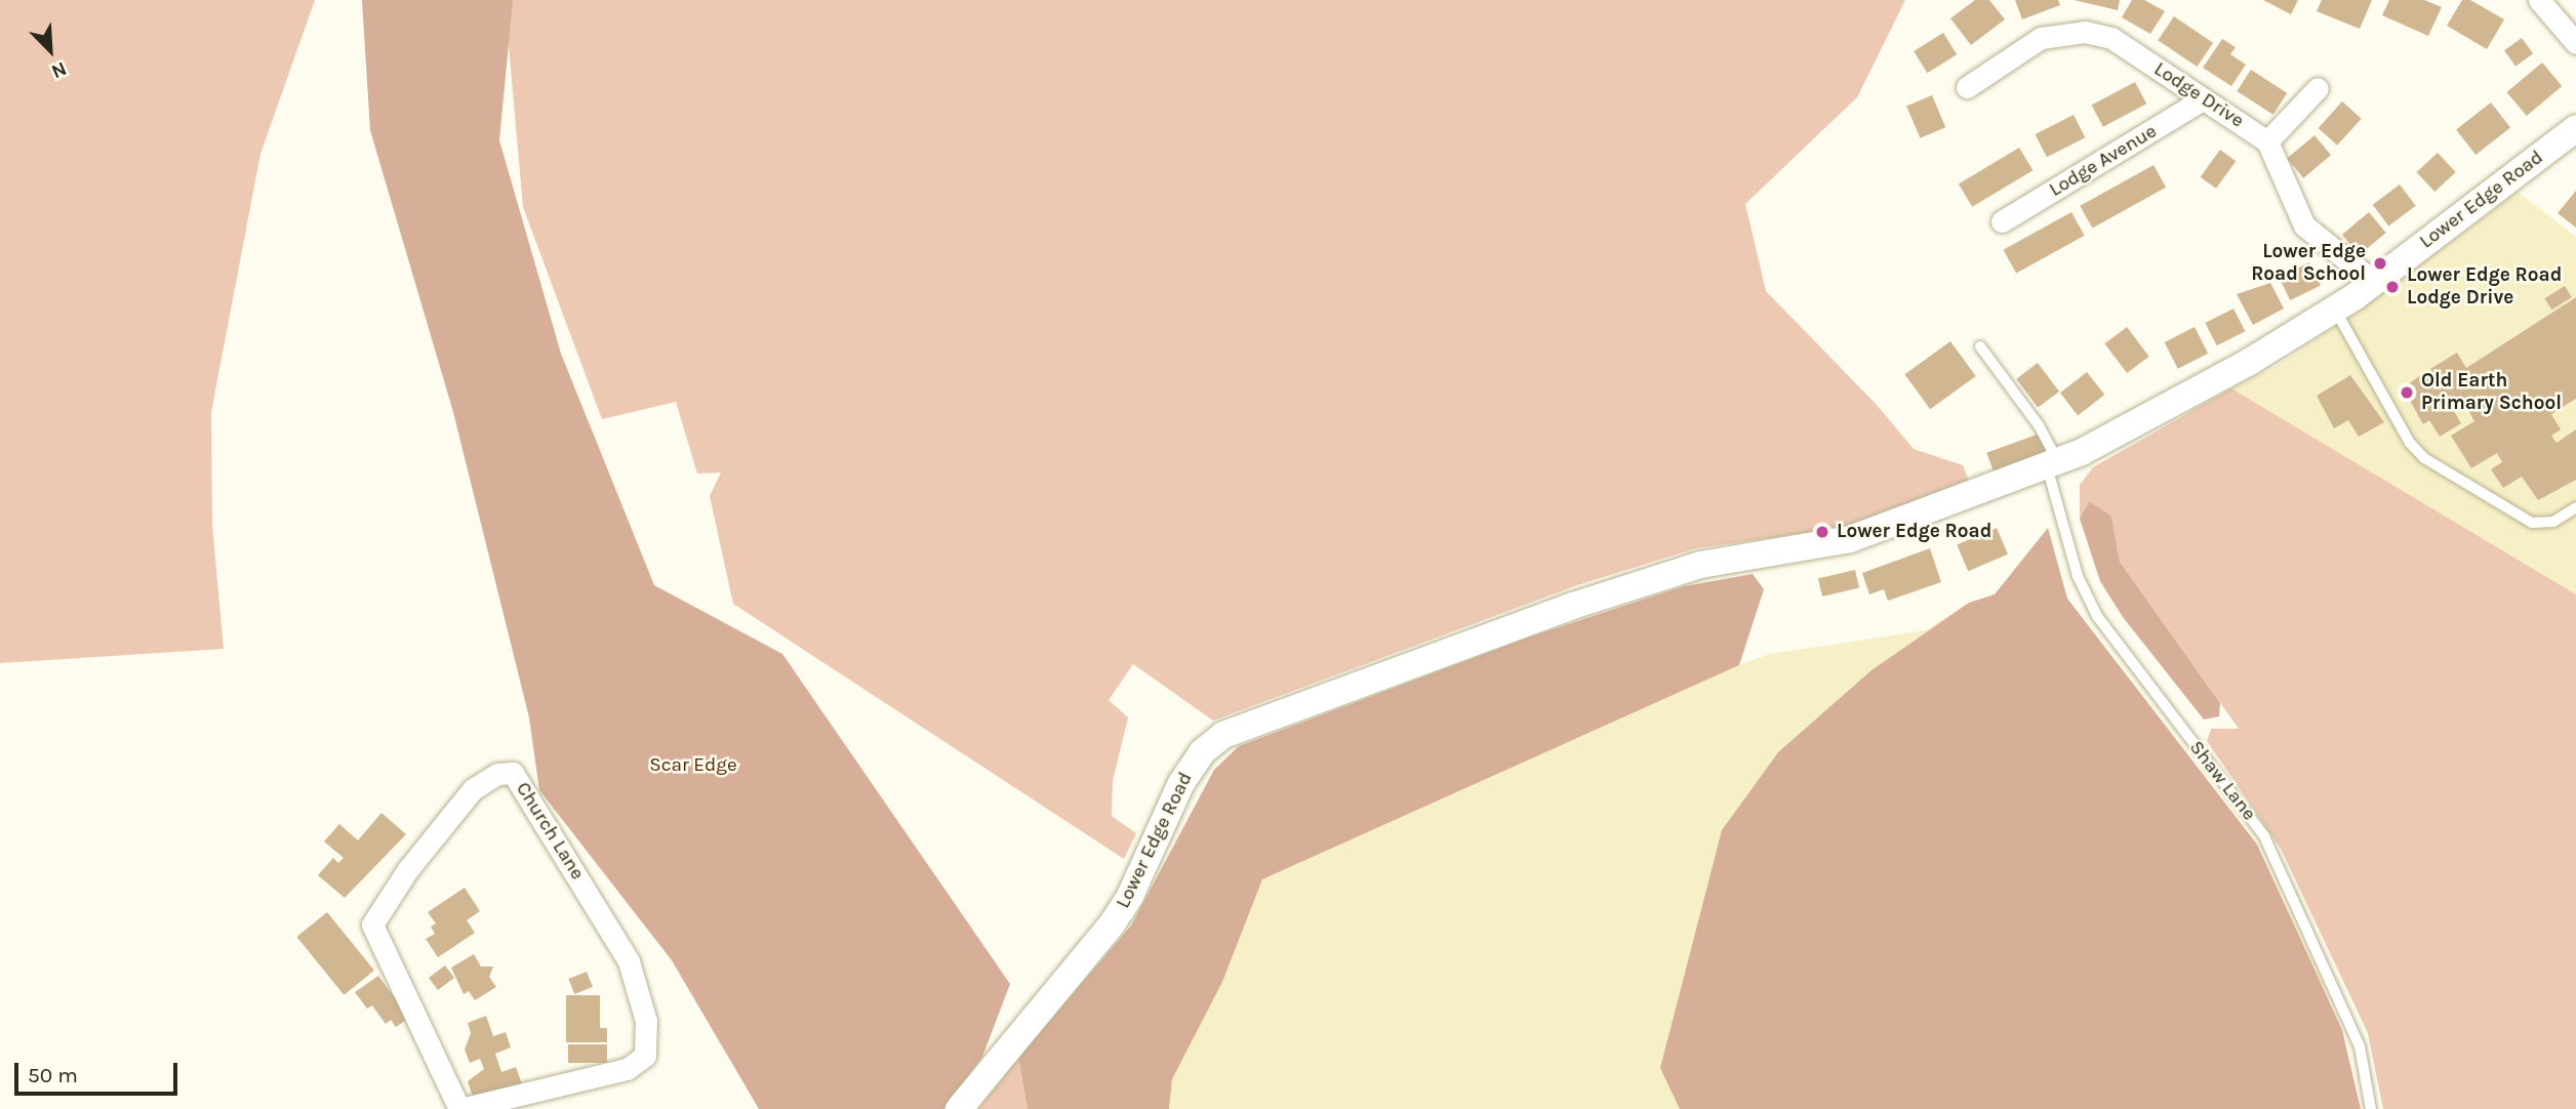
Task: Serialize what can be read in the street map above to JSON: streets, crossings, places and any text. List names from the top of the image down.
{
  "streets": {
    "street": [
      "Lodge Drive",
      "Lodge Avenue",
      "Lower Edge Road",
      "Church Lane"
    ],
    "lane": ["Shaw Lane"]
  },
  "crossings": [
    ["Lodge Drive", "Lodge Avenue"],
    ["Lower Edge Road", "Shaw Lane"]
  ],
  "parks": ["Scar Edge"],
  "places": [
    "Lower Edge Road School",
    "Lower Edge Road Lodge Drive",
    "Old Earth Primary School",
    "Lower Edge Road"
  ],
  "scale_bar": "50 m",
  "north": "bottom right"
}
